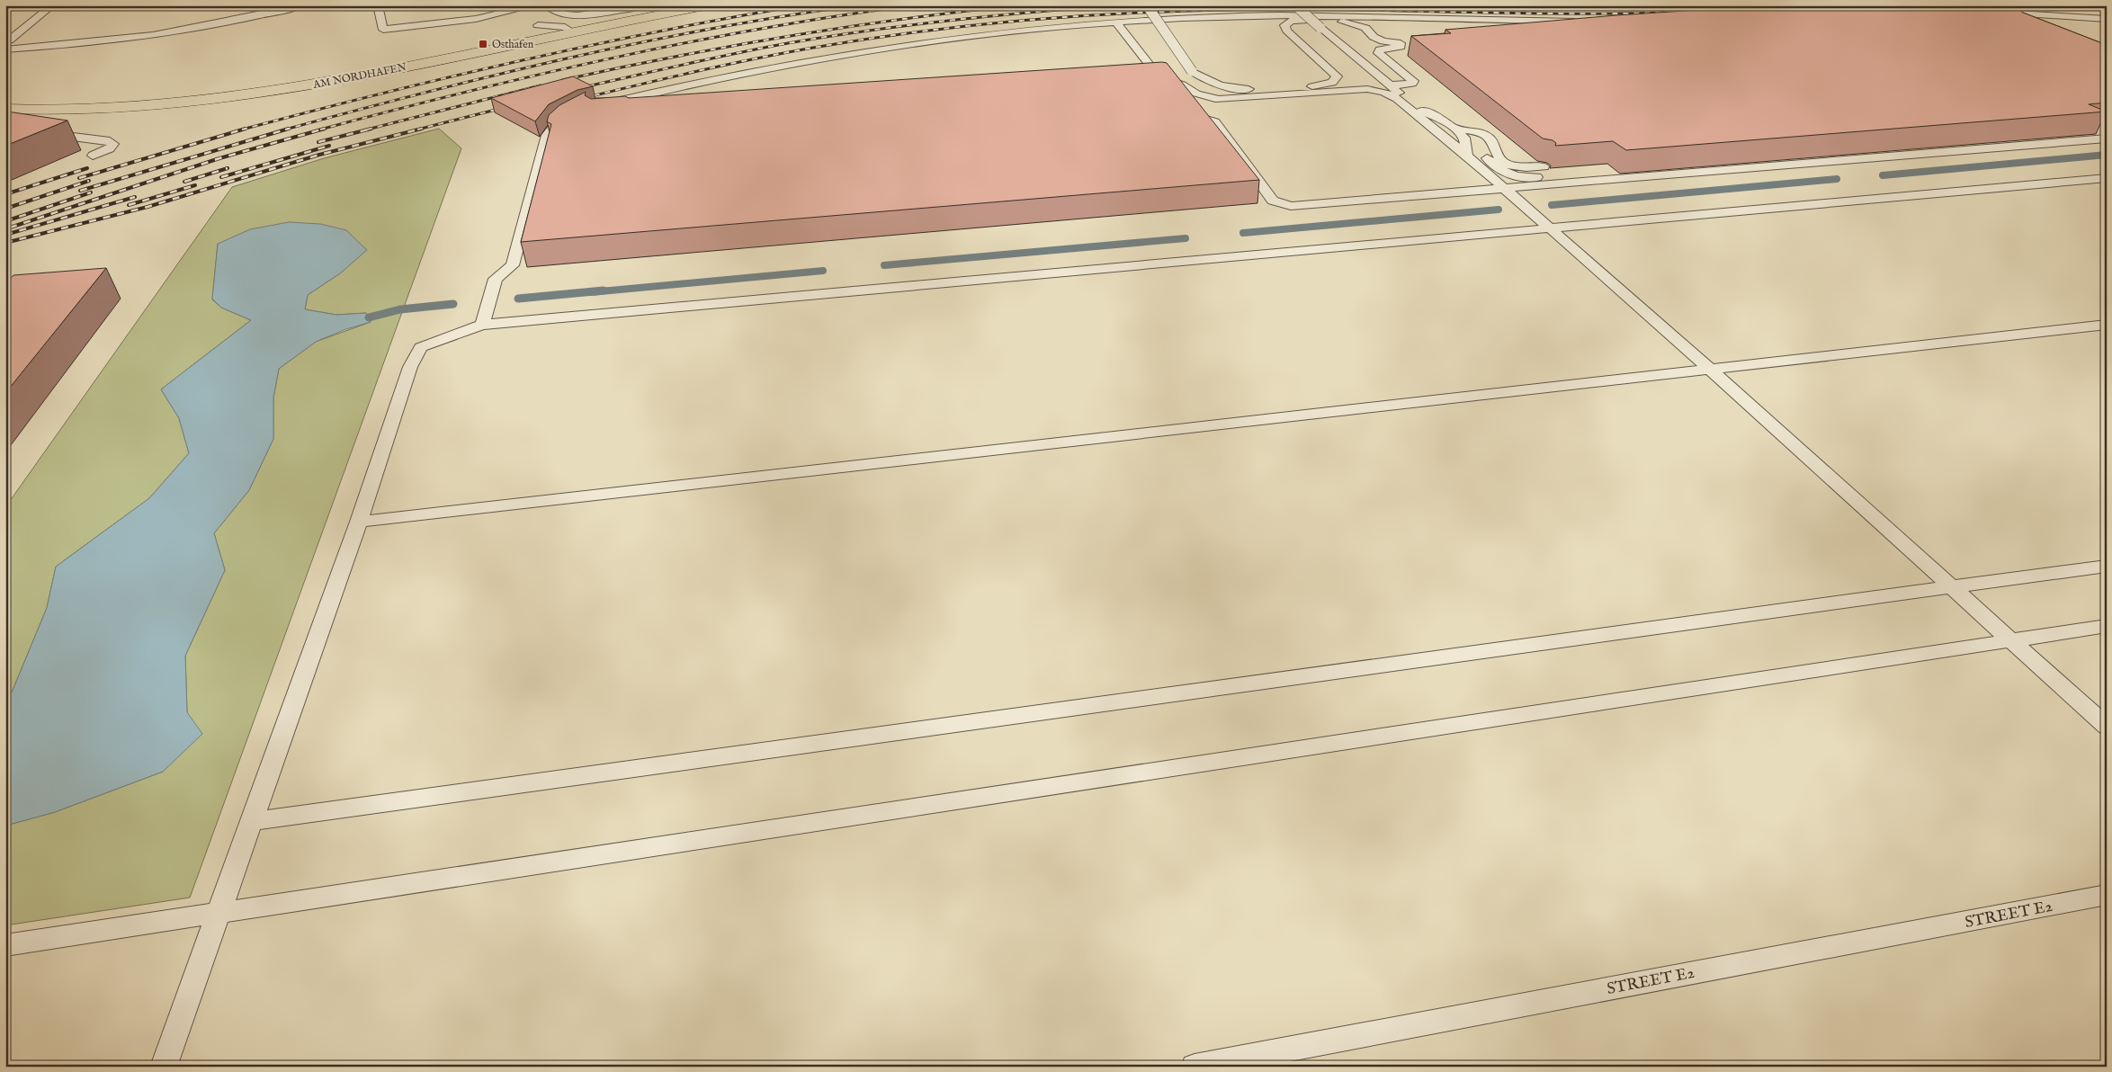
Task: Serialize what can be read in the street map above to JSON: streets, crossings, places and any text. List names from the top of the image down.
{
  "streets": {
    "main road": ["AM NORDHAFEN"],
    "lane": ["STREET E2"]
  },
  "places": {
    "transit": ["Osthafen"]
  }
}
